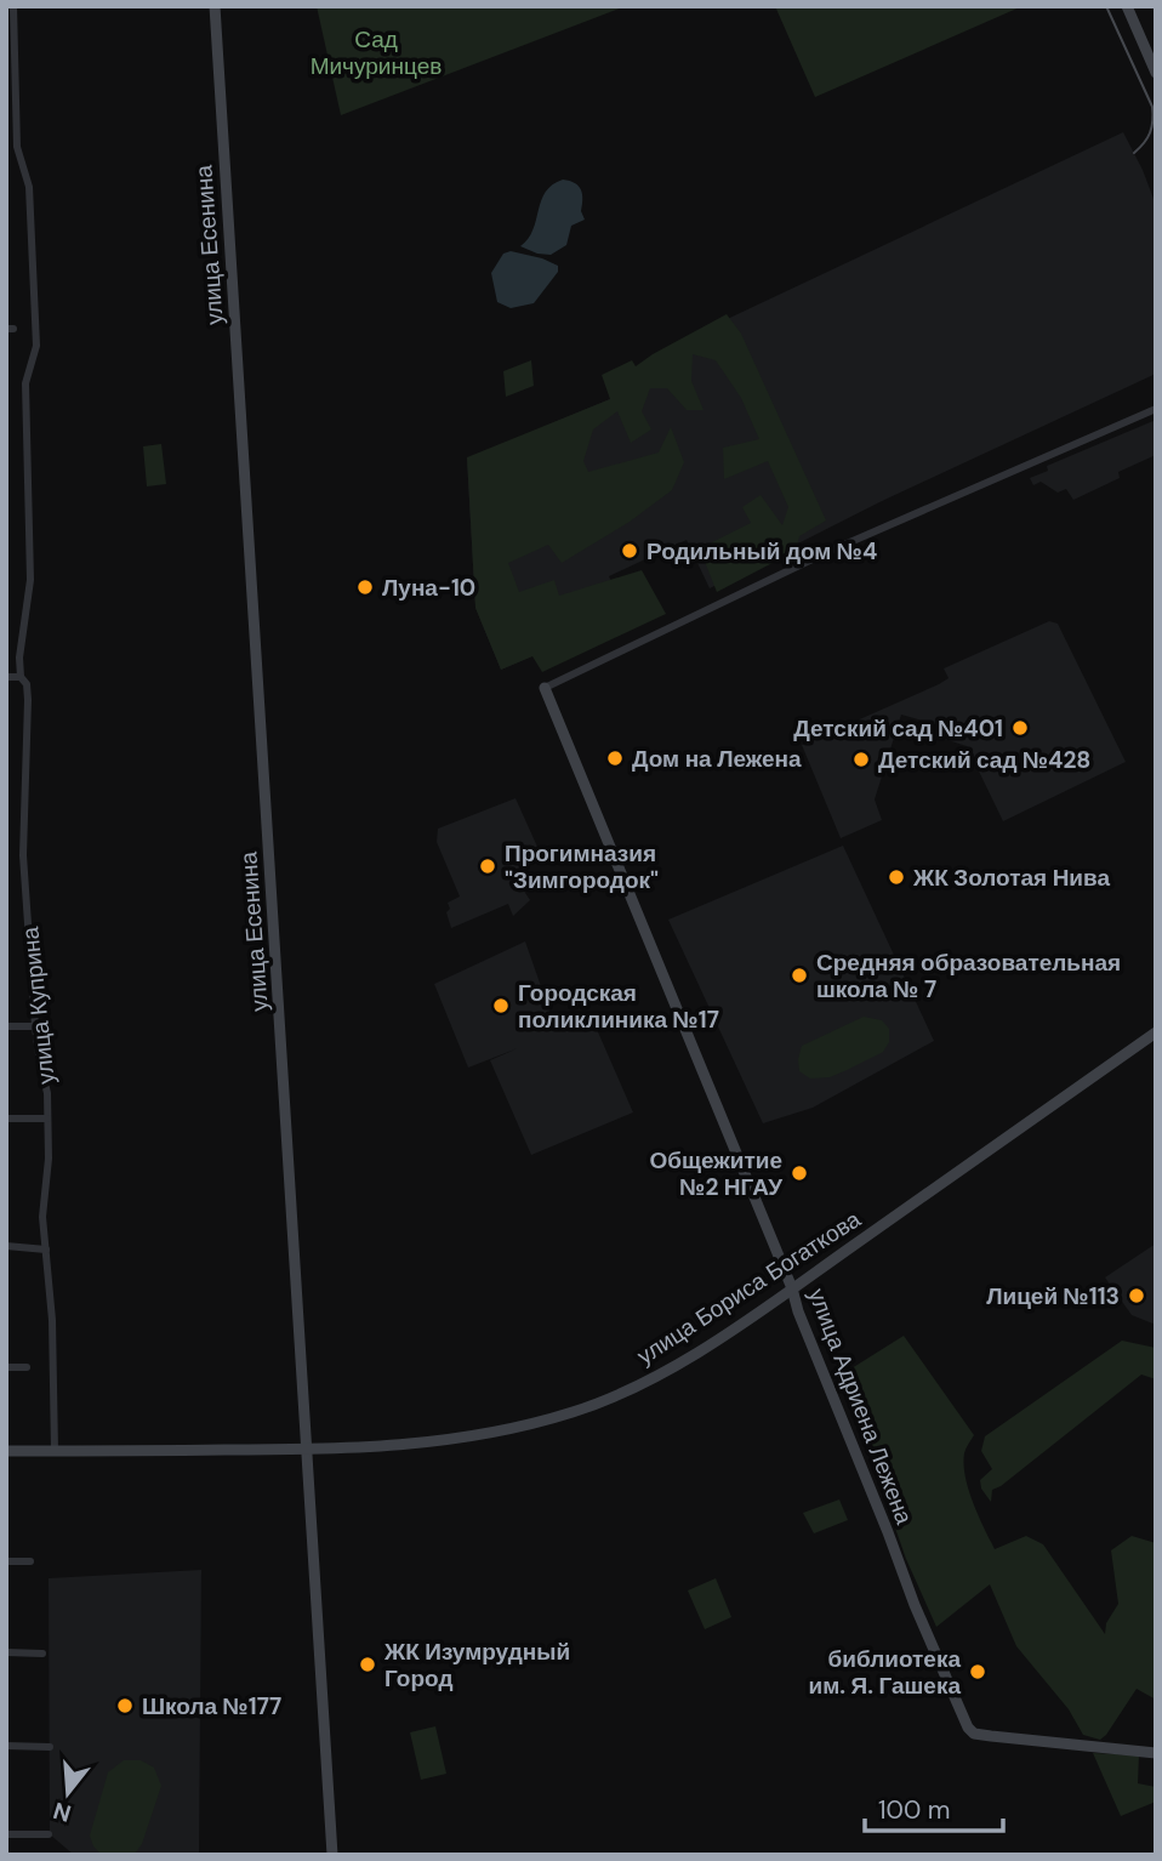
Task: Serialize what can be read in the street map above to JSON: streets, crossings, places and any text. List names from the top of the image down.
{
  "streets": {
    "street": [
      "улица Есенина",
      "улица Куприна",
      "улица Бориса Богаткова",
      "улица Адриена Лежена"
    ]
  },
  "crossings": [
    ["улица Есенина", "улица Бориса Богаткова"],
    ["улица Куприна", "улица Бориса Богаткова"],
    ["улица Бориса Богаткова", "улица Адриена Лежена"]
  ],
  "parks": ["Сад Мичуринцев"],
  "places": [
    "Родильный дом №4",
    "Луна-10",
    "Детский сад №401",
    "Дом на Лежена",
    "Детский сад №428",
    "Прогимназия \"Зимгородок\"",
    "ЖК Золотая Нива",
    "Средняя образовательная школа № 7",
    "Городская поликлиника №17",
    "Общежитие №2 НГАУ",
    "Лицей №113",
    "ЖК Изумрудный Город",
    "библиотека им. Я. Гашека",
    "Школа №177"
  ],
  "scale_bar": "100 m",
  "north": "bottom"
}
